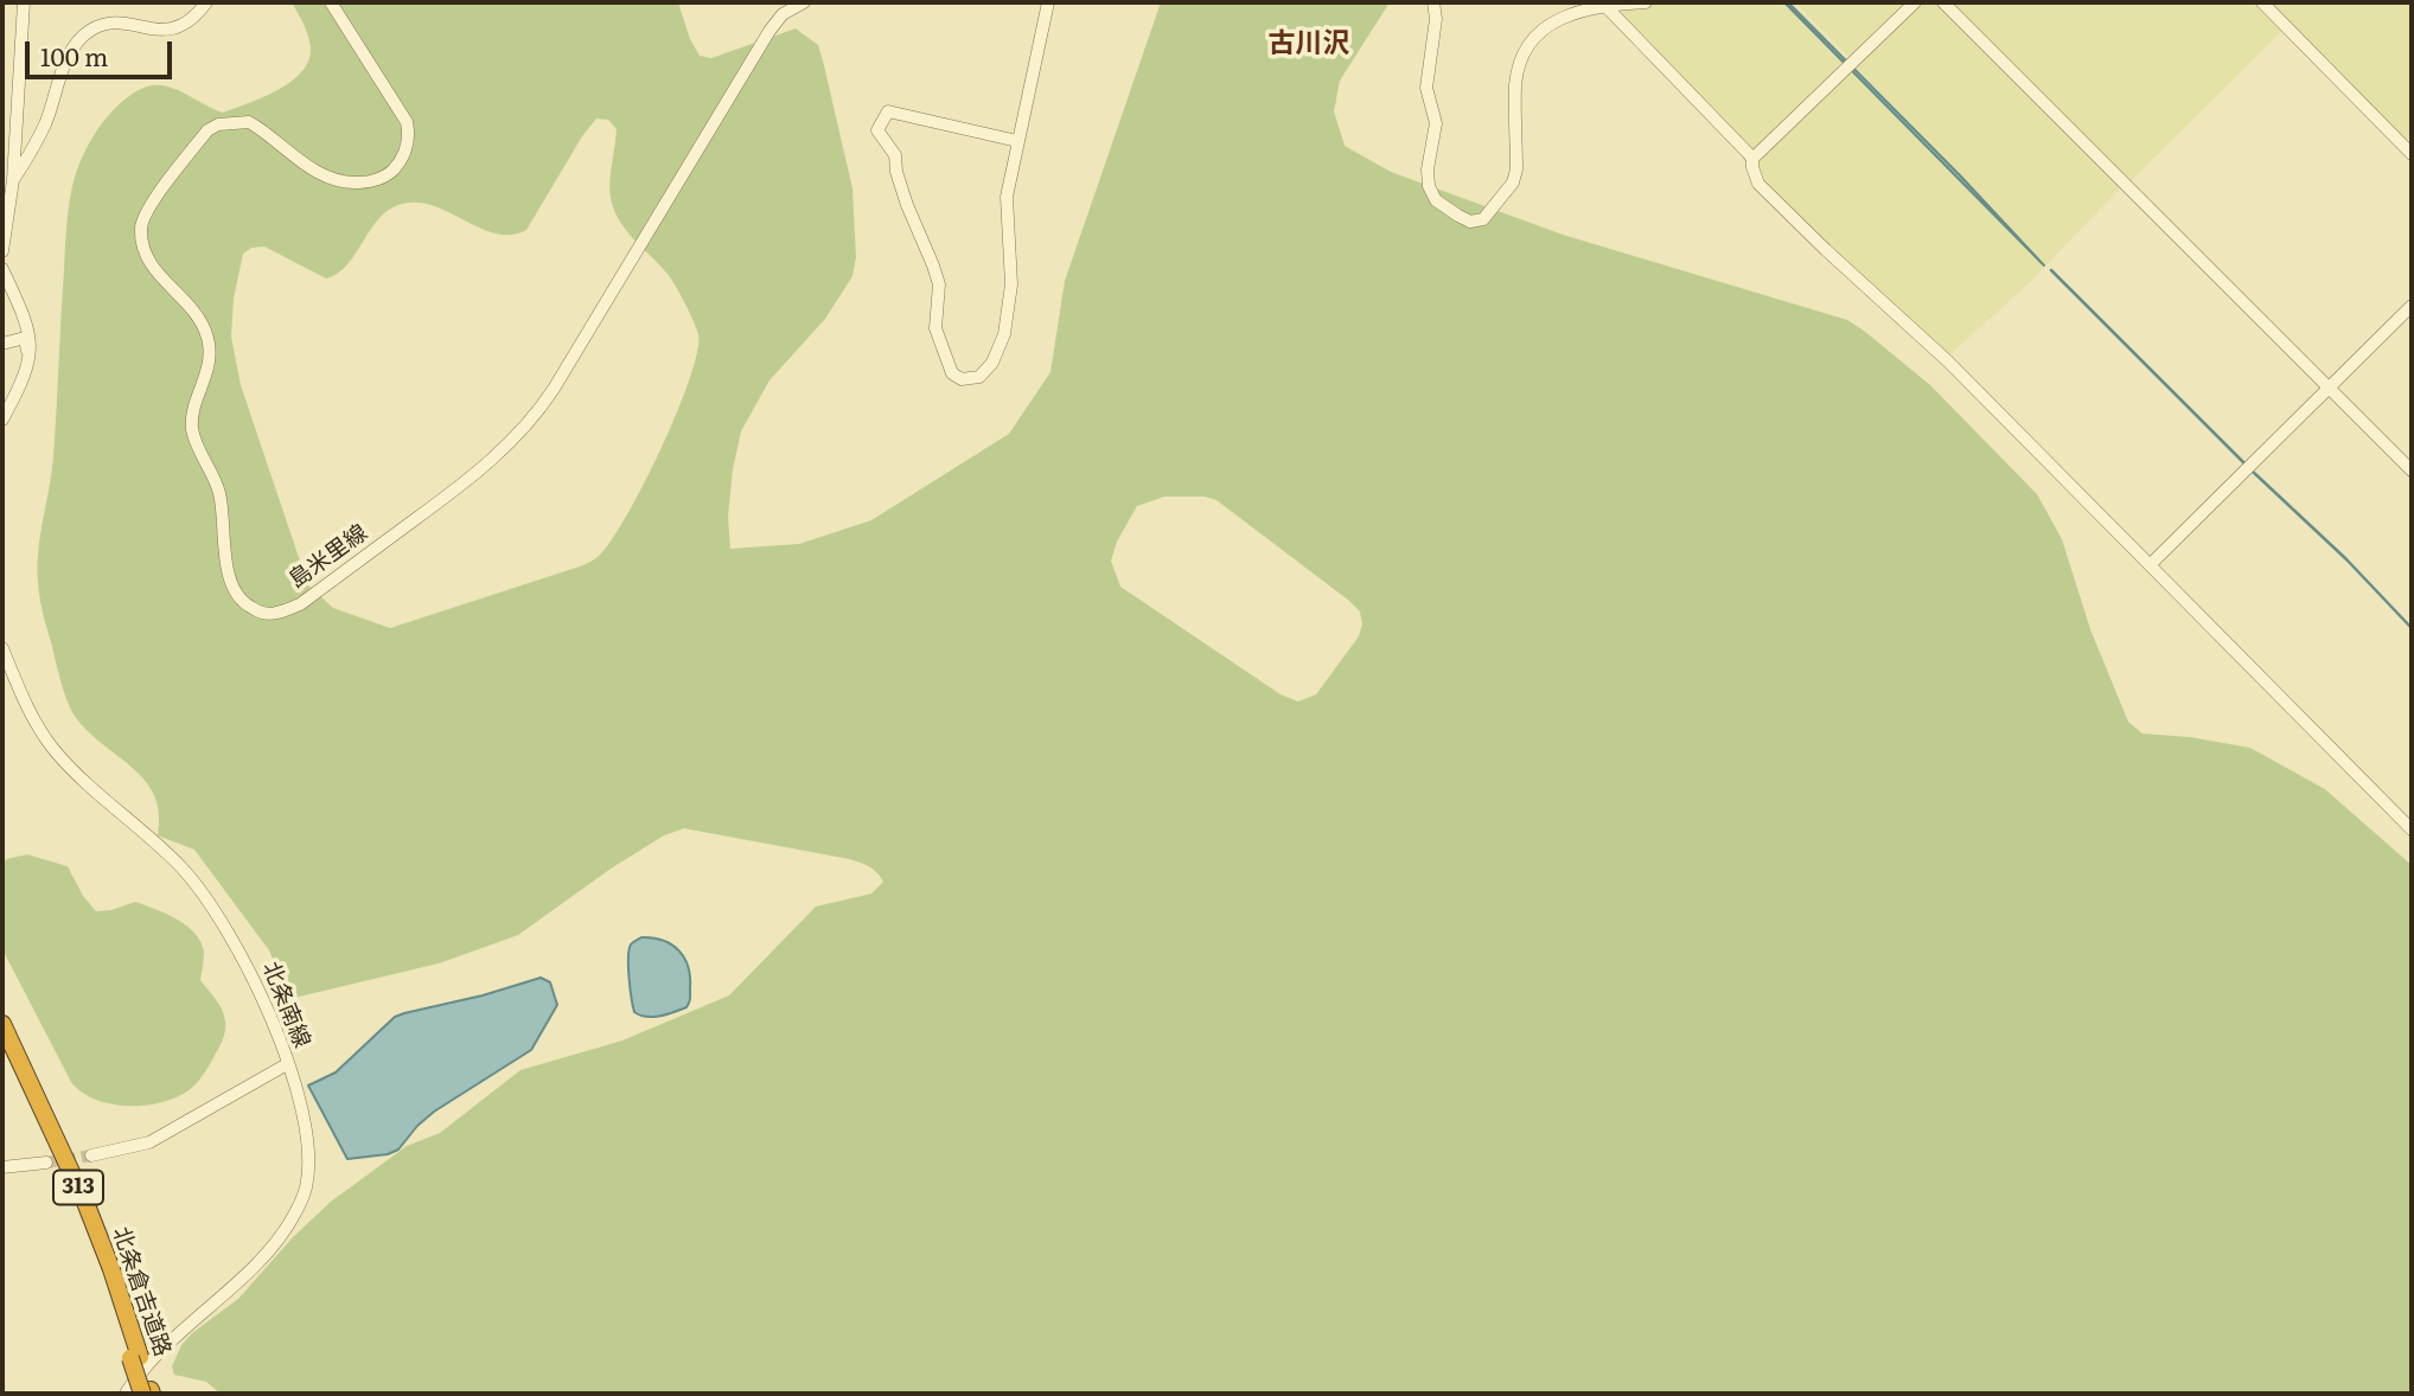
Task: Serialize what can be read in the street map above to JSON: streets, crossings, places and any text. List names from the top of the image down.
{
  "streets": {
    "highway": ["313", "北条倉吉道路"],
    "street": ["島米里線", "北条南線"]
  },
  "districts": ["古川沢"],
  "scale_bar": "100 m"
}
